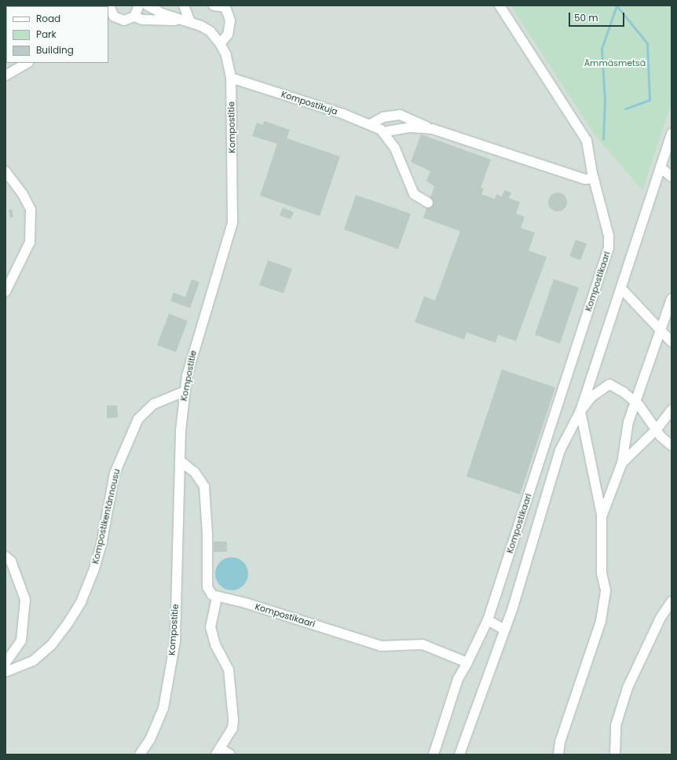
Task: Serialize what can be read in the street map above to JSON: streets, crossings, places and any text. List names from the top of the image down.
{
  "streets": {
    "street": [
      "Kompostikuja",
      "Kompostitie",
      "Kompostikaari",
      "Kompostikentännousu"
    ]
  },
  "crossings": [
    ["Kompostikuja", "Kompostitie"],
    ["Kompostitie", "Kompostikentännousu"]
  ],
  "parks": ["Ämmäsmetsä"],
  "legend": ["Road", "Park", "Building"],
  "scale_bar": "50 m"
}
